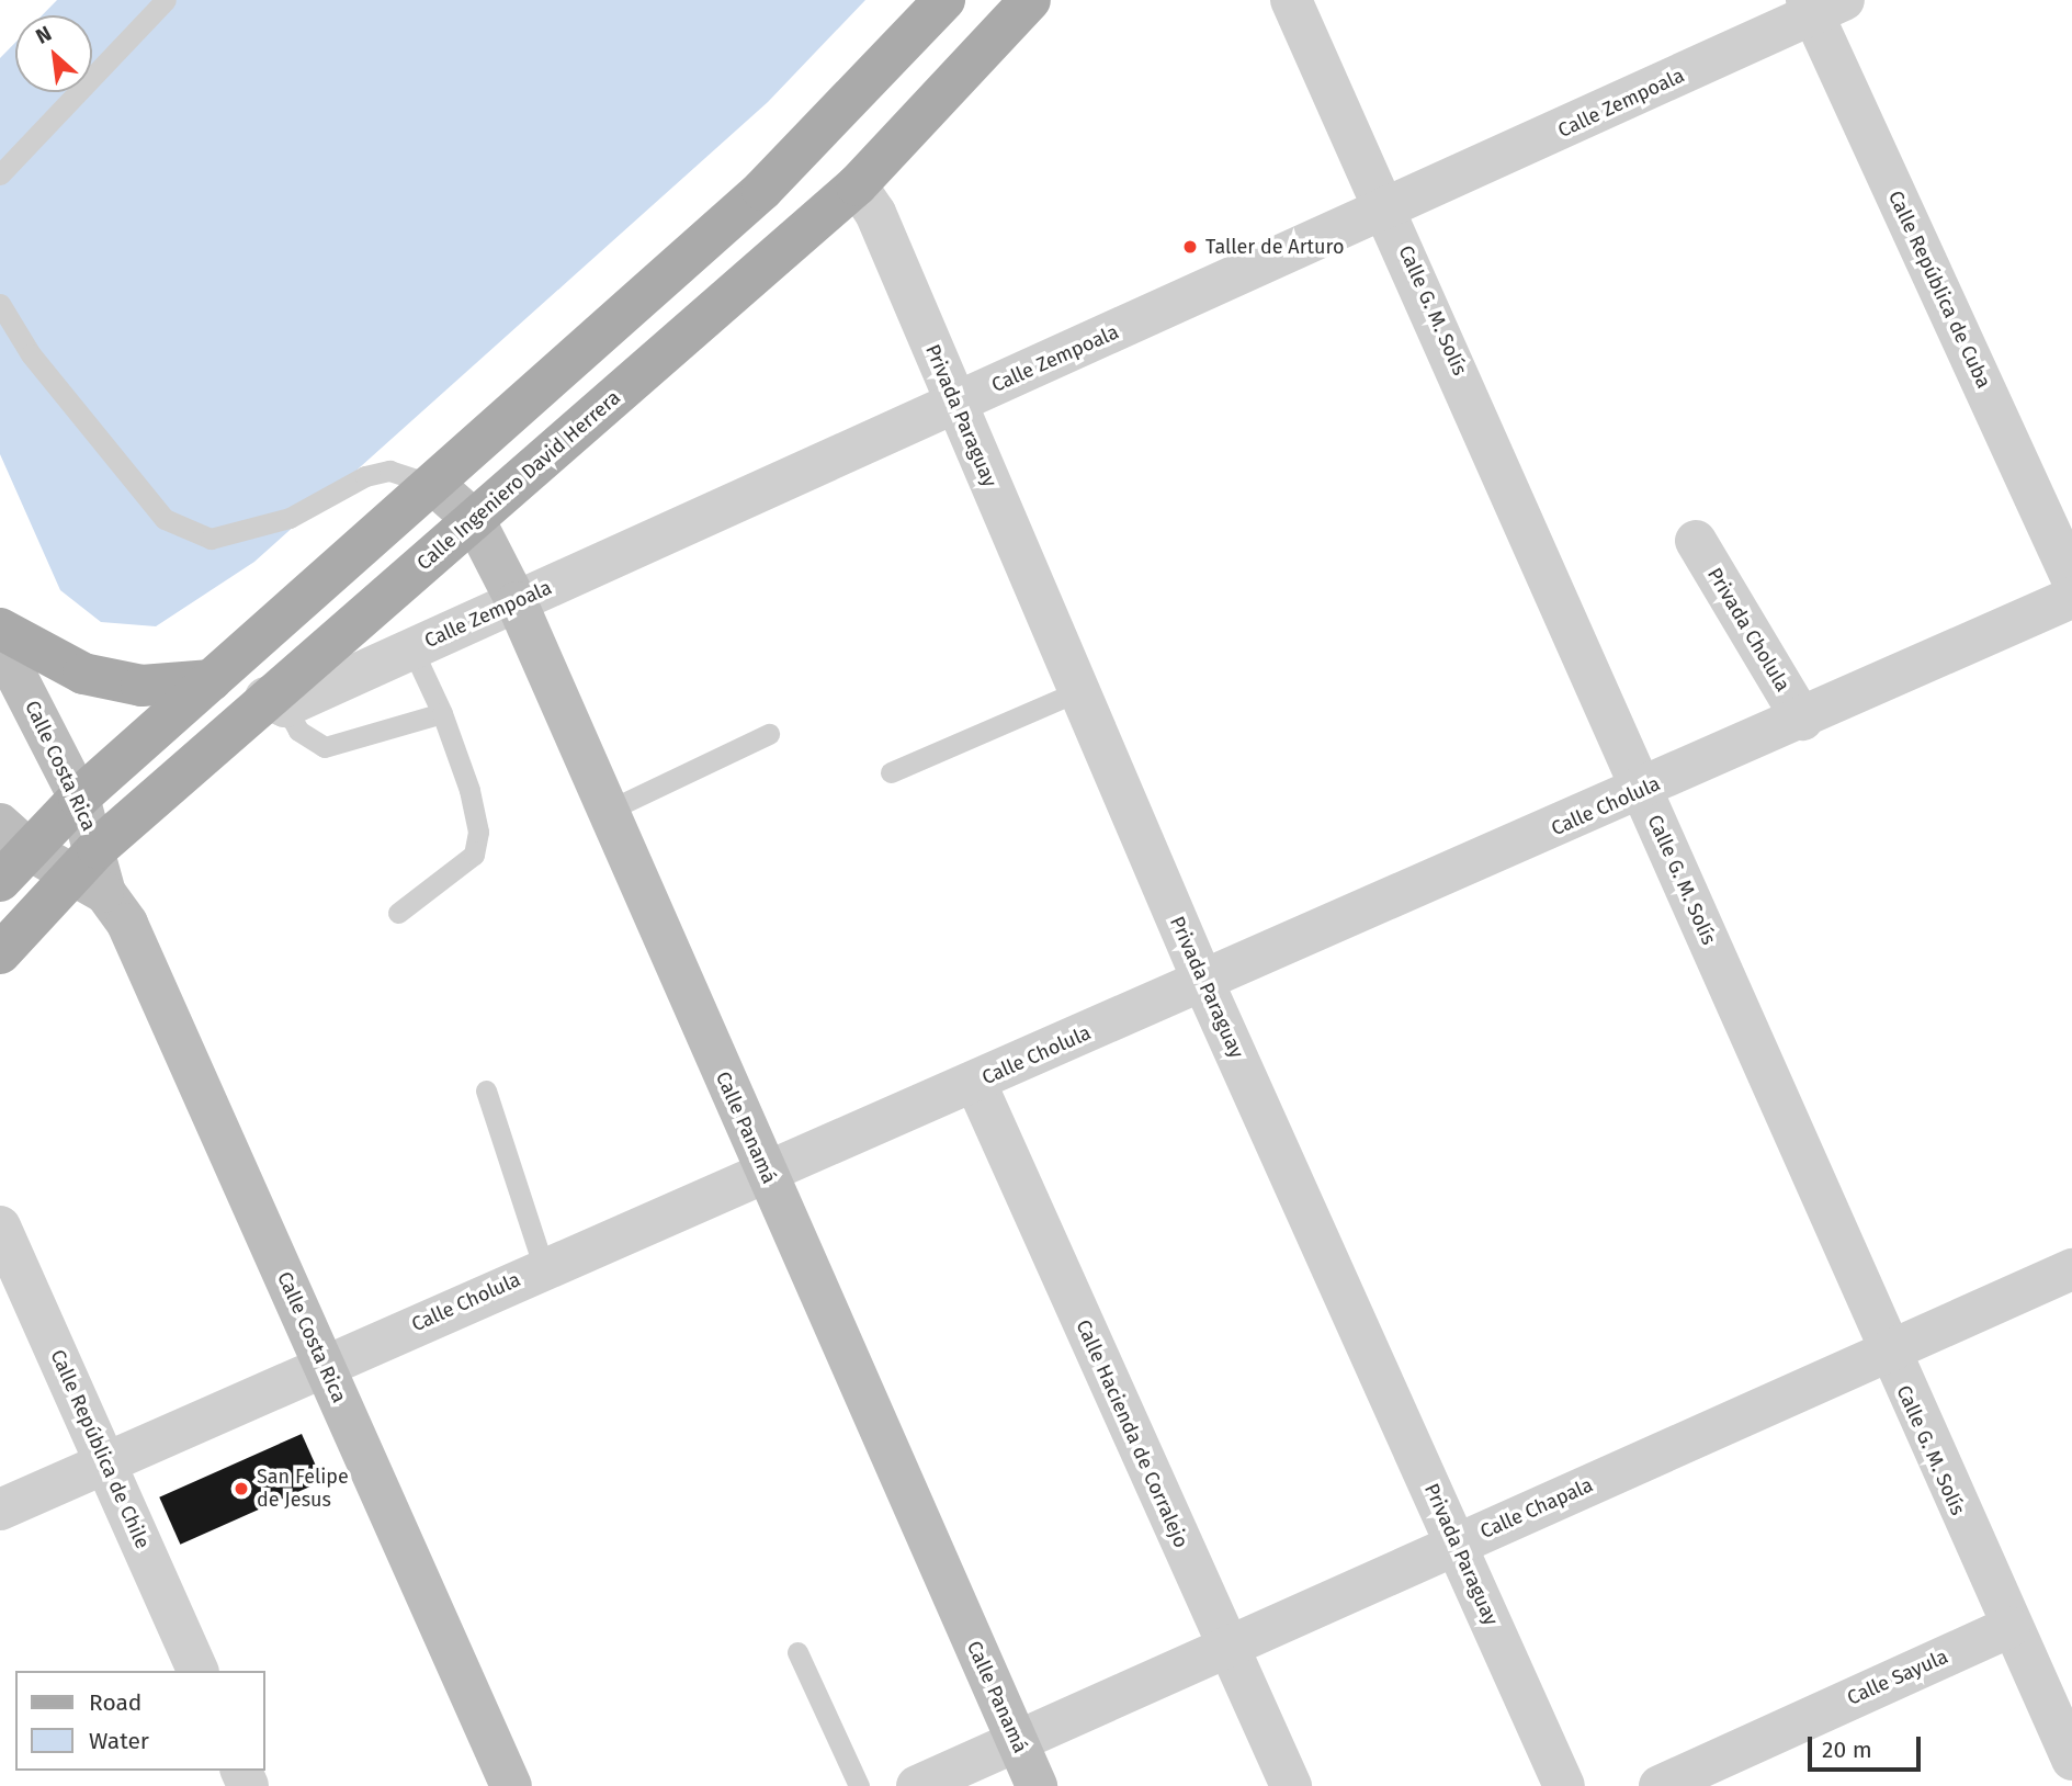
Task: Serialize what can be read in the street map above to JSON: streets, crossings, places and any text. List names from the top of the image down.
{
  "streets": {
    "main road": ["Calle Ingeniero David Herrera"],
    "street": [
      "Calle Zempoala",
      "Calle República de Cuba",
      "Calle G. M. Solís",
      "Privada Paraguay",
      "Privada Cholula",
      "Calle Costa Rica",
      "Calle Cholula",
      "Calle Panamá",
      "Calle Hacienda de Corralejo",
      "Calle República de Chile",
      "Calle Chapala",
      "Calle Sayula"
    ]
  },
  "crossings": [
    ["Calle Zempoala", "Calle República de Cuba"],
    ["Calle Zempoala", "Calle G. M. Solís"],
    ["Calle Zempoala", "Privada Paraguay"],
    ["Calle Zempoala", "Calle Ingeniero David Herrera"],
    ["Calle Zempoala", "Calle Panamá"],
    ["Calle G. M. Solís", "Calle Cholula"],
    ["Calle G. M. Solís", "Calle Chapala"],
    ["Calle G. M. Solís", "Calle Sayula"],
    ["Privada Paraguay", "Calle Ingeniero David Herrera"],
    ["Privada Paraguay", "Calle Cholula"],
    ["Privada Paraguay", "Calle Chapala"],
    ["Calle Ingeniero David Herrera", "Calle Costa Rica"],
    ["Calle Ingeniero David Herrera", "Calle Panamá"],
    ["Privada Cholula", "Calle Cholula"],
    ["Calle Costa Rica", "Calle Cholula"],
    ["Calle Cholula", "Calle Panamá"],
    ["Calle Cholula", "Calle Hacienda de Corralejo"],
    ["Calle Cholula", "Calle República de Chile"],
    ["Calle Panamá", "Calle Chapala"],
    ["Calle Hacienda de Corralejo", "Calle Chapala"]
  ],
  "places": ["Taller de Arturo", "San Felipe de Jesus"],
  "legend": ["Road", "Water"],
  "scale_bar": "20 m",
  "north": "top left"
}
